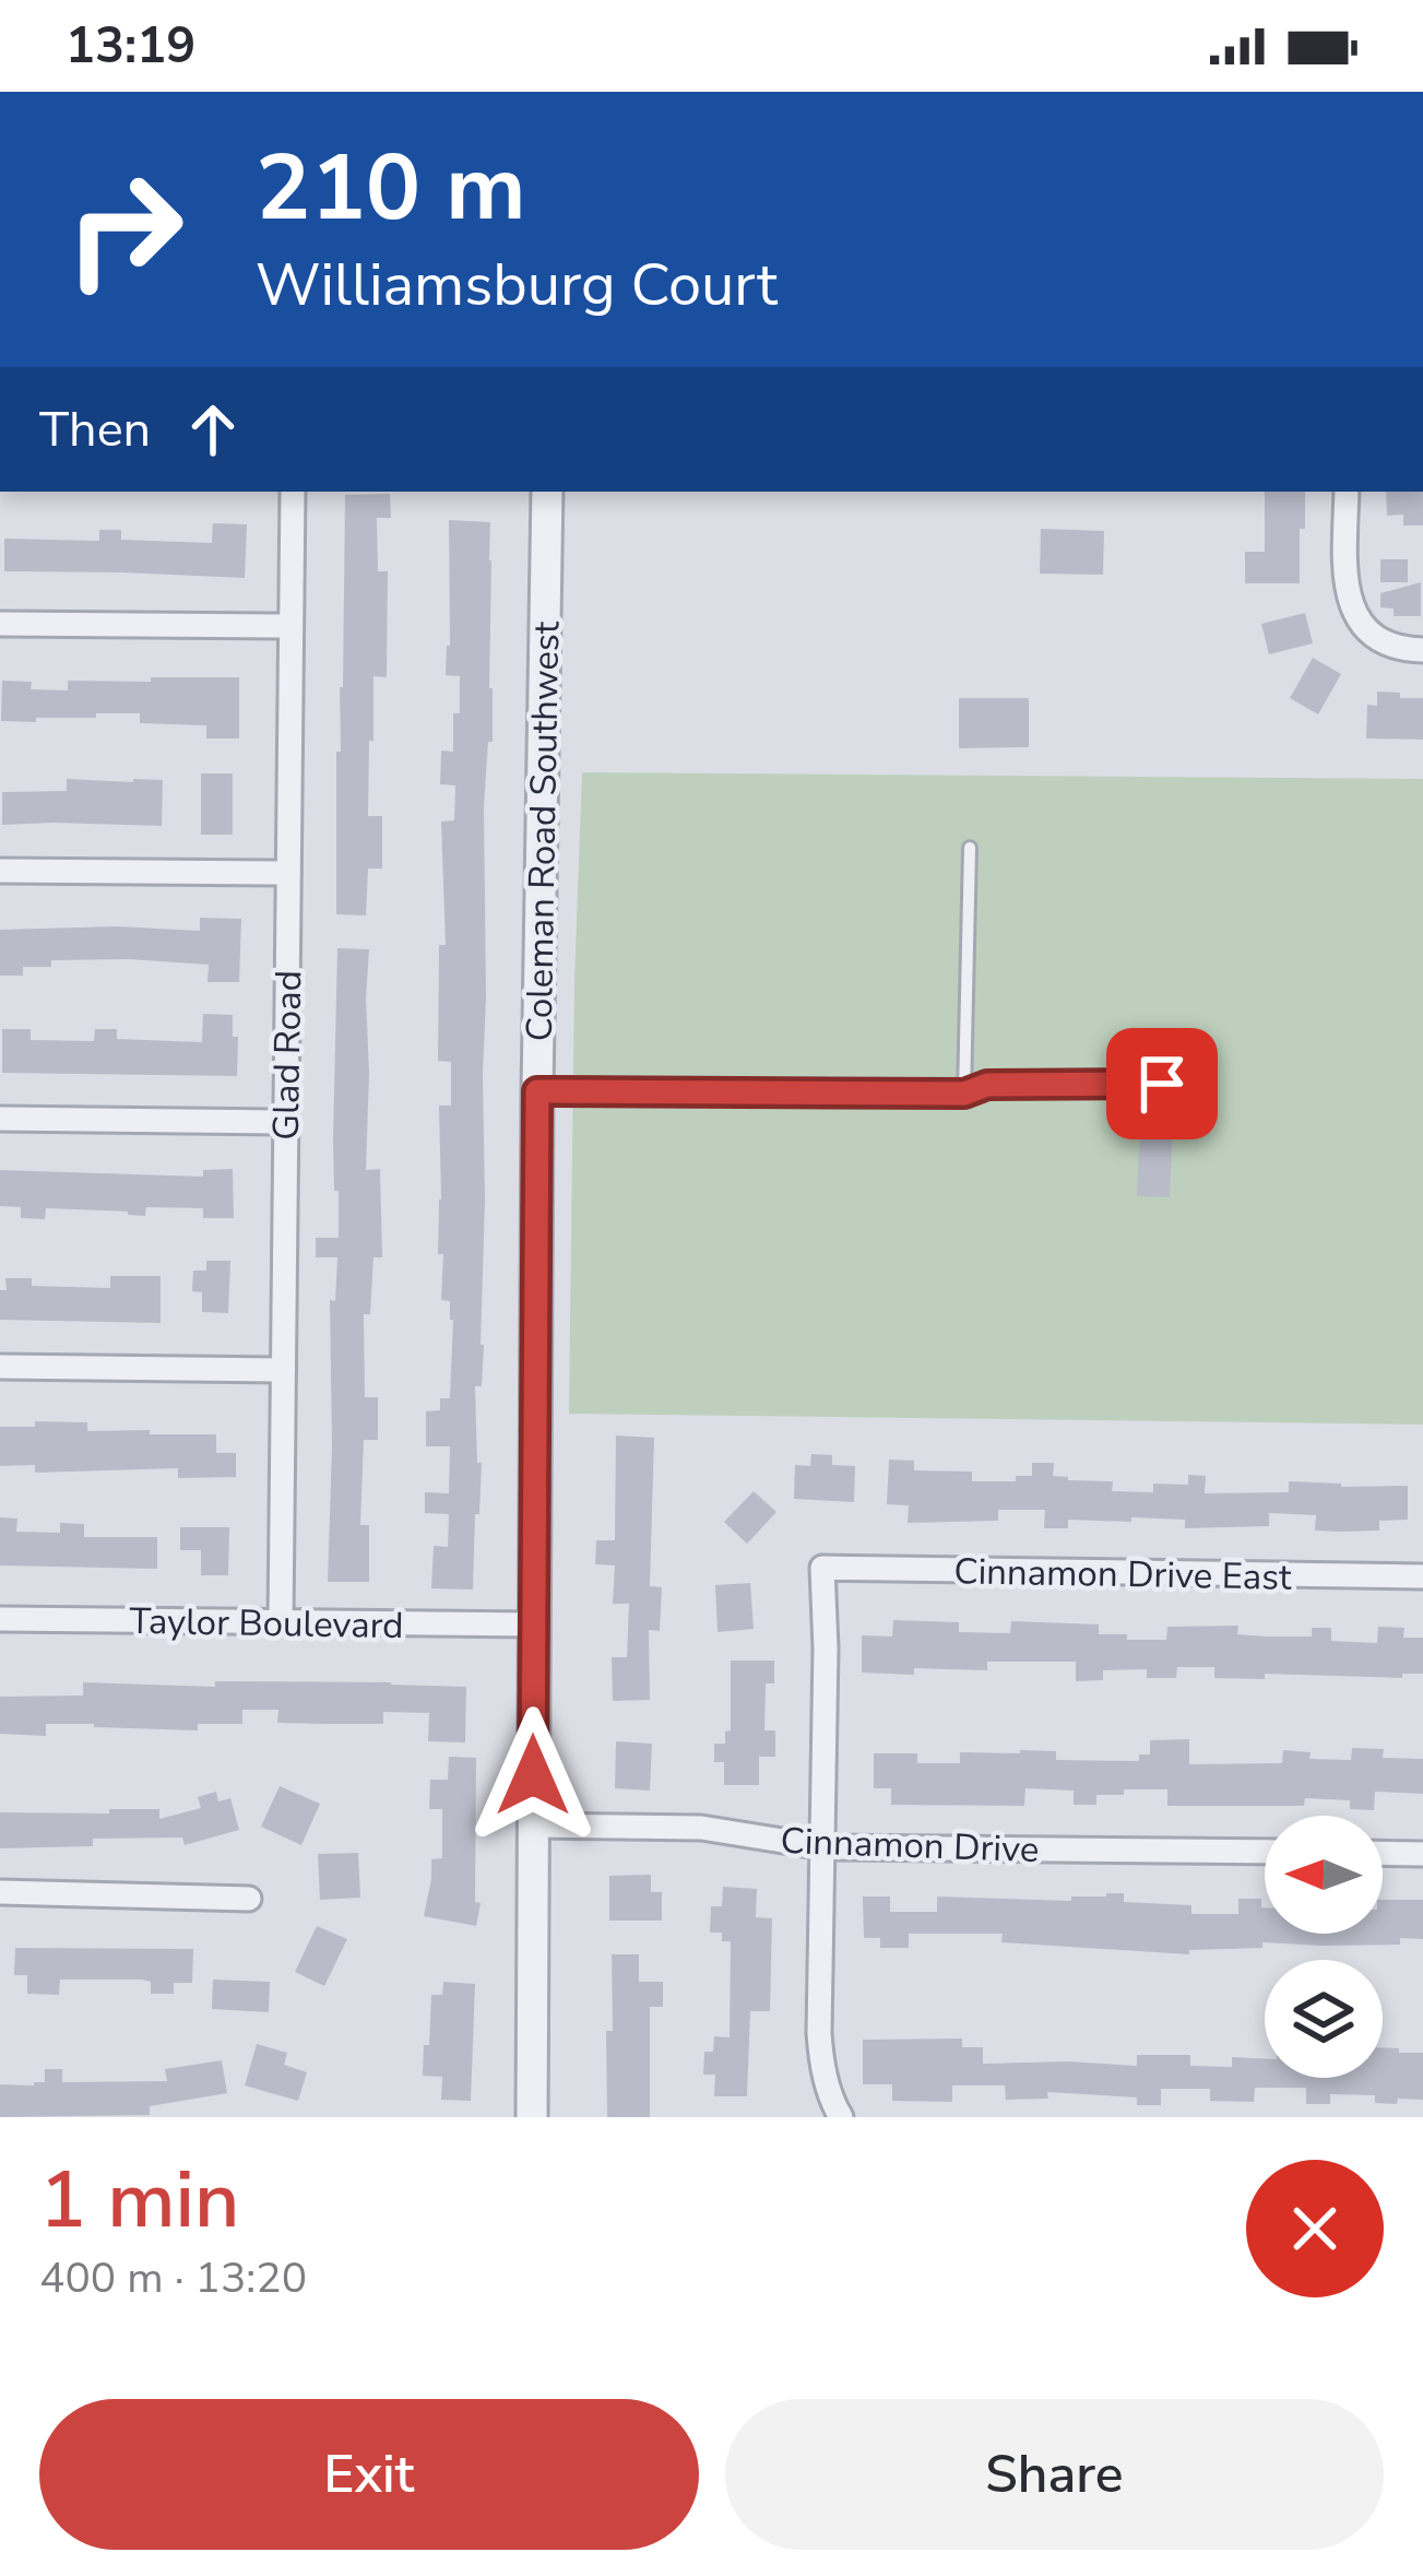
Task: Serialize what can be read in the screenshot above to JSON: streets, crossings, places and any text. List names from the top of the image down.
{
  "streets": {
    "street": [
      "Coleman Road Southwest",
      "Glad Road",
      "Cinnamon Drive East",
      "Taylor Boulevard",
      "Cinnamon Drive"
    ]
  },
  "crossings": [
    ["Coleman Road Southwest", "Taylor Boulevard"],
    ["Coleman Road Southwest", "Cinnamon Drive"],
    ["Glad Road", "Taylor Boulevard"],
    ["Cinnamon Drive East", "Cinnamon Drive"]
  ],
  "north": "left",
  "page": {
    "status": "13:19",
    "turn": ["210 m", "Williamsburg Court"],
    "then": "Then",
    "heading": ["1 min", "400 m · 13:20"],
    "buttons": ["Exit", "Share"]
  }
}
